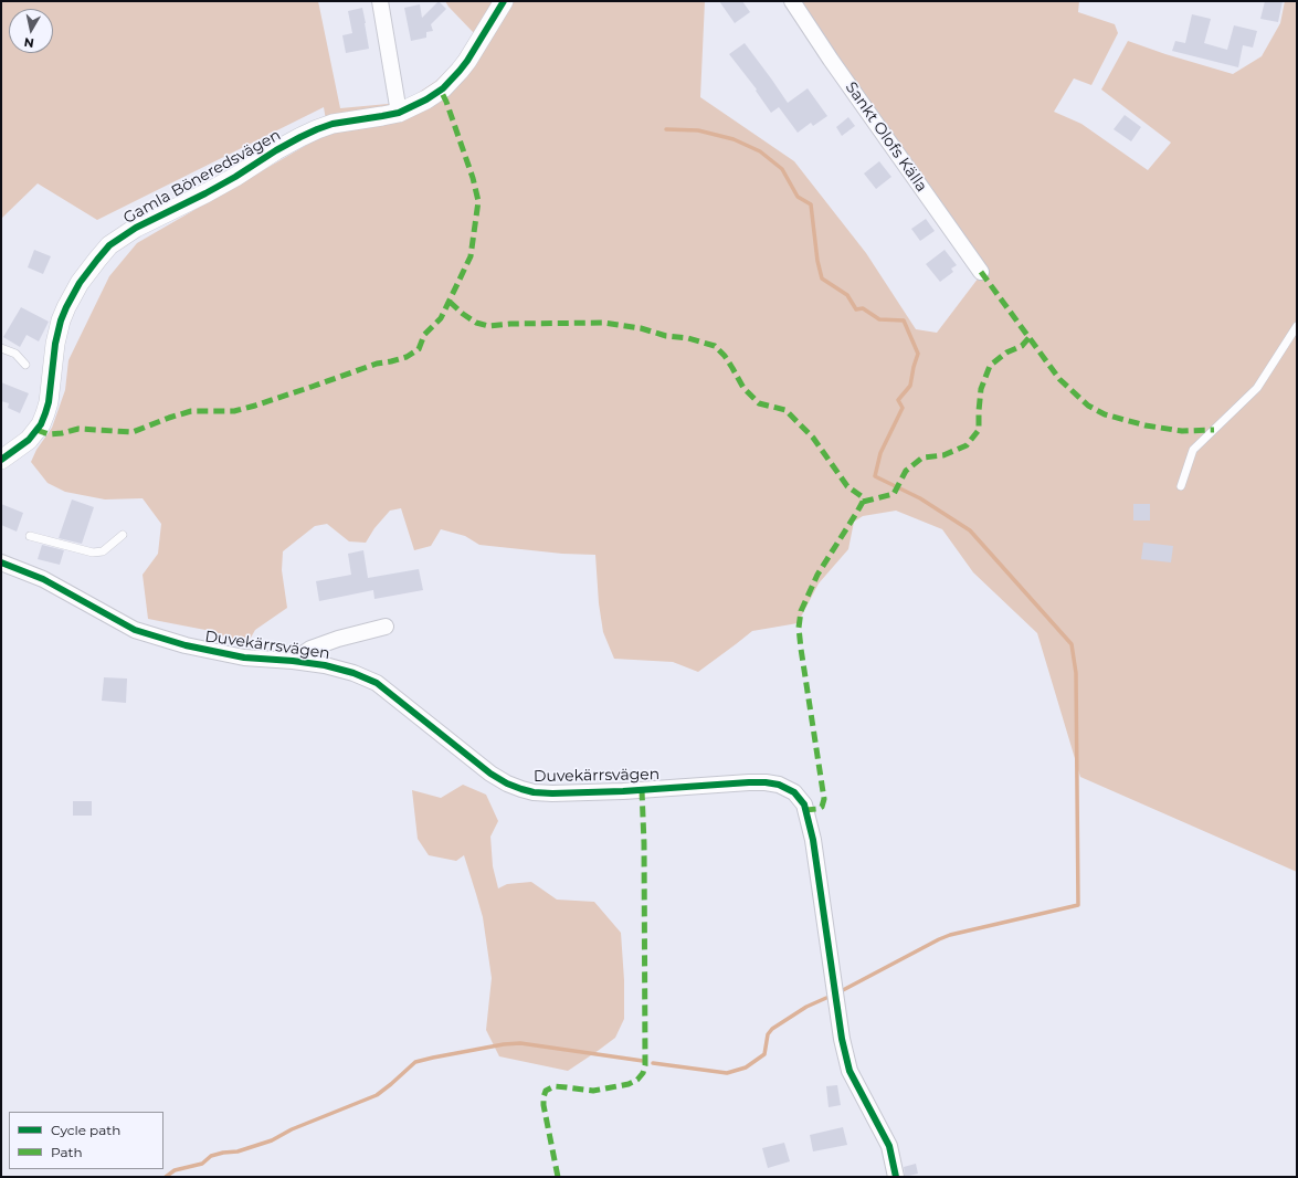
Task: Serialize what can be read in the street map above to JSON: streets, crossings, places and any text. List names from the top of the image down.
{
  "streets": {
    "street": ["Sankt Olofs Källa", "Gamla Böneredsvägen", "Duvekärrsvägen"]
  },
  "legend": ["Cycle path", "Path"],
  "north": "bottom"
}
